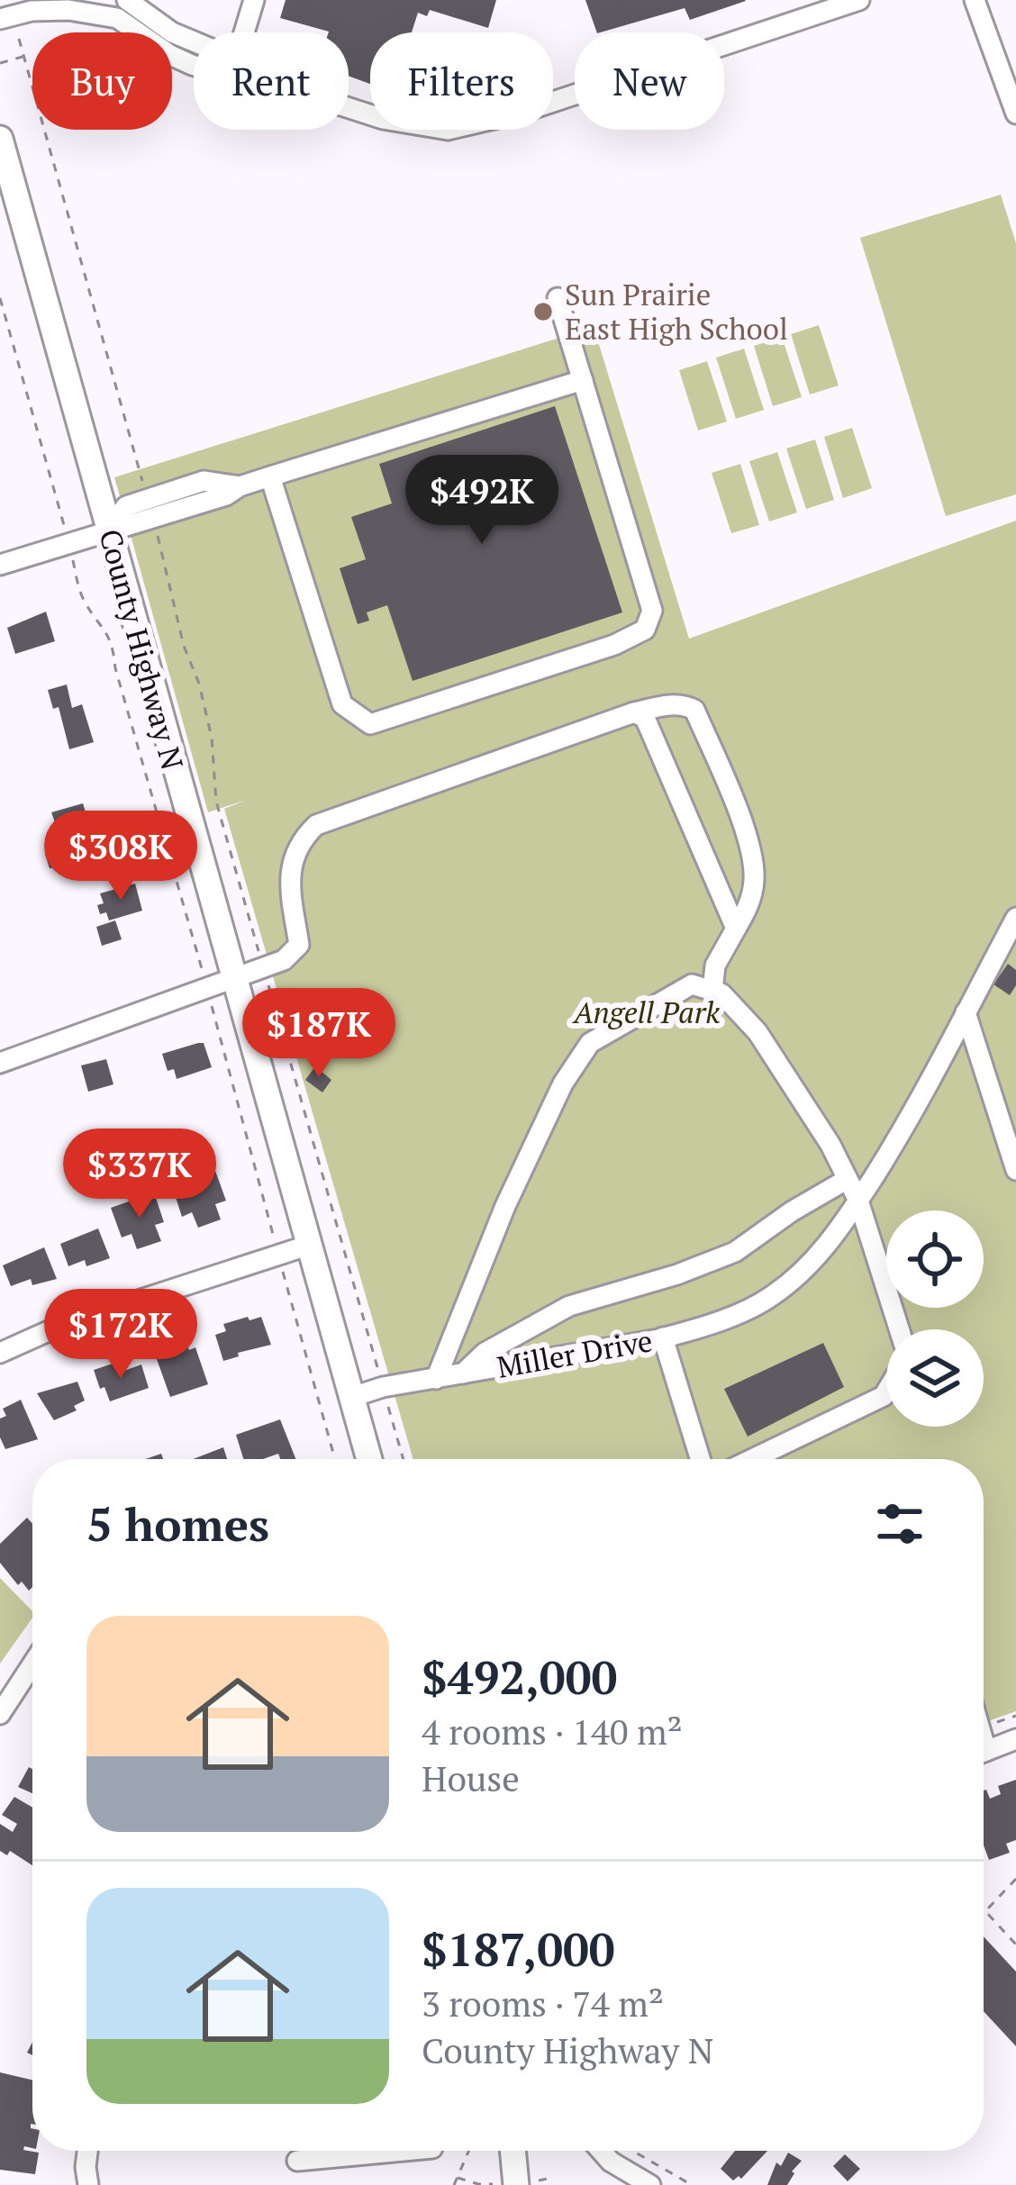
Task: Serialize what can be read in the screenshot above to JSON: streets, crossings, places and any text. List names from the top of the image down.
{
  "streets": {
    "main road": ["County Highway N"],
    "street": ["Miller Drive"]
  },
  "crossings": [
    ["County Highway N", "Miller Drive"]
  ],
  "parks": ["Angell Park"],
  "places": ["Sun Prairie East High School"],
  "page": {
    "chip": [
      "Buy",
      "Rent",
      "Filters",
      "New"
    ],
    "price": [
      "$492K",
      "$308K",
      "$187K",
      "$337K",
      "$172K"
    ],
    "heading": "5 homes",
    "list": [
      {
        "name": "$492,000",
        "note": "4 rooms · 140 m² · House"
      },
      {
        "name": "$187,000",
        "note": "3 rooms · 74 m² · County Highway N"
      }
    ]
  }
}
